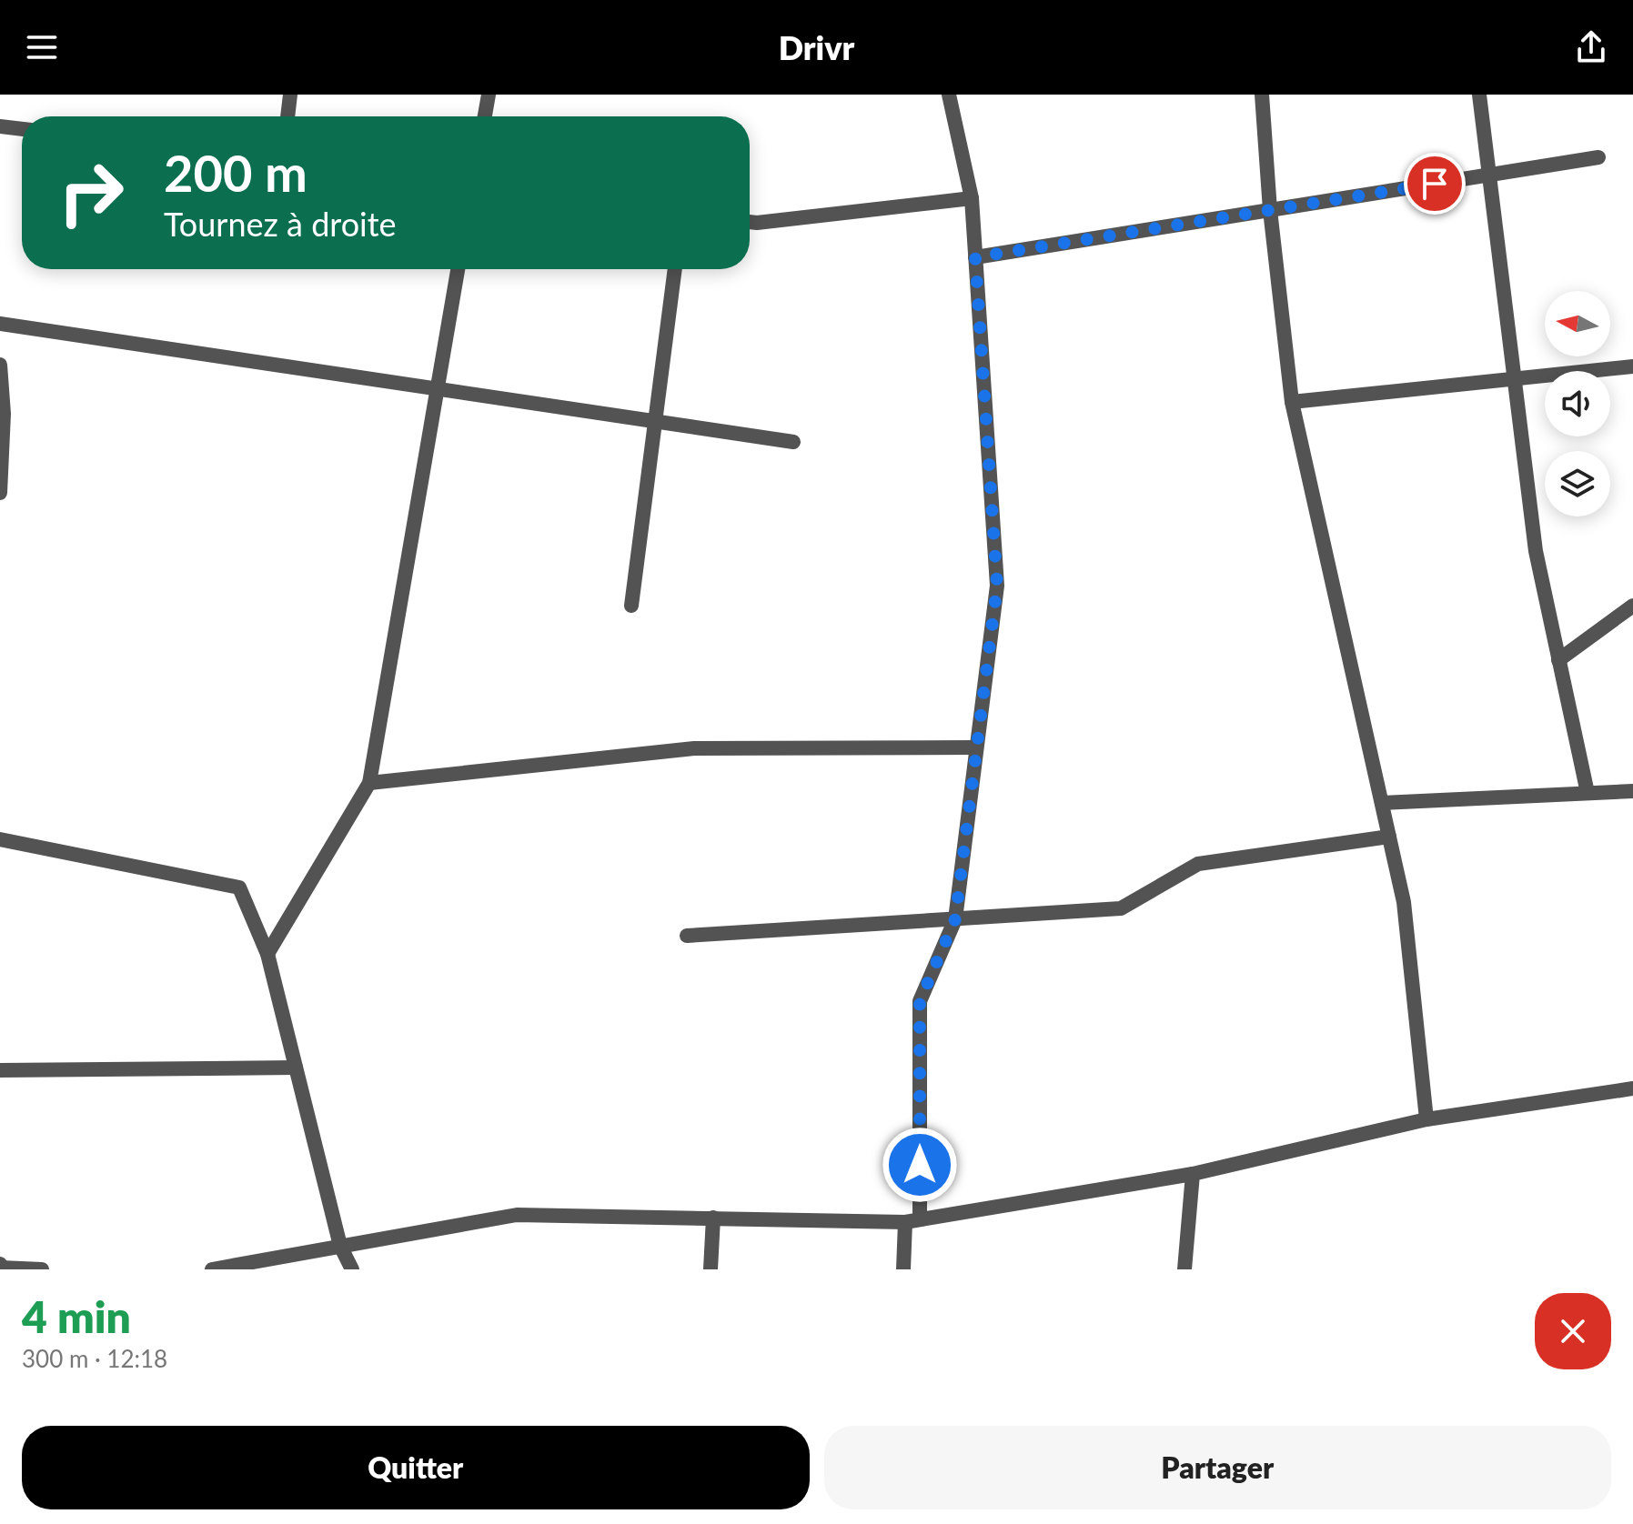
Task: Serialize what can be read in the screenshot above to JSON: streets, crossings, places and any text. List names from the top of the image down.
{
  "north": "left",
  "page": {
    "header": "Drivr",
    "turn": ["200 m", "Tournez à droite"],
    "heading": ["4 min", "300 m · 12:18"],
    "buttons": ["Quitter", "Partager"]
  }
}
